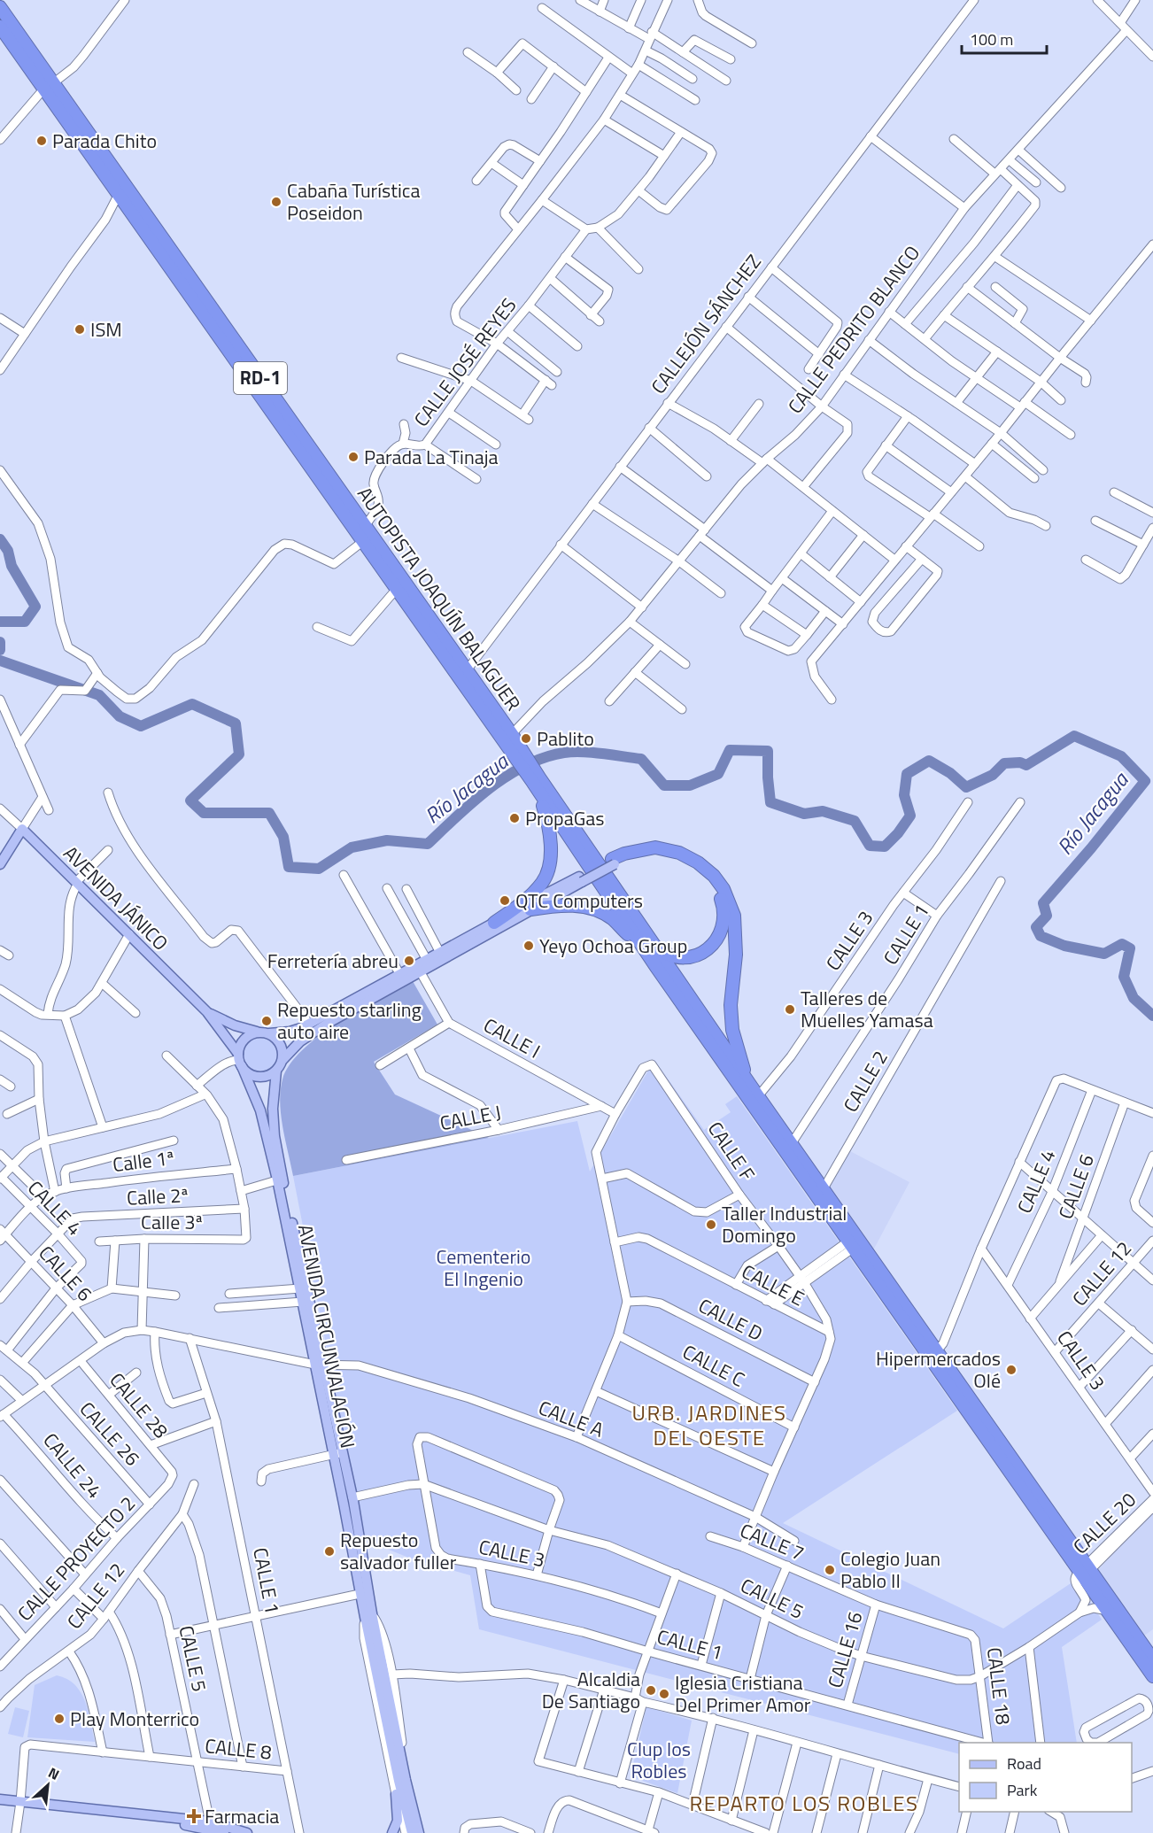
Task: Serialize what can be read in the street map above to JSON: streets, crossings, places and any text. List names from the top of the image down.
{
  "streets": {
    "highway": ["RD-1", "AUTOPISTA JOAQUÍN BALAGUER"],
    "main road": ["AVENIDA JÁNICO", "AVENIDA CIRCUNVALACIÓN"],
    "street": [
      "CALLEJÓN SÁNCHEZ",
      "CALLE PEDRITO BLANCO",
      "CALLE JOSÉ REYES",
      "CALLE 1",
      "CALLE 3",
      "CALLE I",
      "CALLE 2",
      "CALLE J",
      "CALLE F",
      "Calle 1ª",
      "CALLE 4",
      "CALLE 6",
      "Calle 2ª",
      "Calle 3ª",
      "CALLE 12",
      "CALLE E",
      "CALLE D",
      "CALLE C",
      "CALLE 28",
      "CALLE A",
      "CALLE 26",
      "CALLE 24",
      "CALLE 20",
      "CALLE 7",
      "CALLE PROYECTO 2",
      "CALLE 5",
      "CALLE 16",
      "CALLE 18",
      "CALLE 8"
    ]
  },
  "crossings": [
    ["CALLEJÓN SÁNCHEZ", "AUTOPISTA JOAQUÍN BALAGUER"],
    ["CALLE PEDRITO BLANCO", "AUTOPISTA JOAQUÍN BALAGUER"],
    ["CALLE JOSÉ REYES", "AUTOPISTA JOAQUÍN BALAGUER"],
    ["AUTOPISTA JOAQUÍN BALAGUER", "CALLE 1"],
    ["AUTOPISTA JOAQUÍN BALAGUER", "CALLE 3"],
    ["AUTOPISTA JOAQUÍN BALAGUER", "CALLE 2"],
    ["AUTOPISTA JOAQUÍN BALAGUER", "CALLE 20"],
    ["AUTOPISTA JOAQUÍN BALAGUER", "CALLE 5"],
    ["AVENIDA JÁNICO", "AVENIDA CIRCUNVALACIÓN"],
    ["CALLE 1", "CALLE 3"],
    ["CALLE 1", "CALLE A"],
    ["CALLE 1", "CALLE 16"],
    ["CALLE 1", "CALLE 8"],
    ["CALLE 3", "CALLE 4"],
    ["CALLE 3", "CALLE 12"],
    ["CALLE 3", "CALLE 5"],
    ["CALLE I", "CALLE J"],
    ["CALLE I", "CALLE F"],
    ["CALLE F", "CALLE E"],
    ["Calle 1ª", "CALLE 4"],
    ["Calle 1ª", "CALLE 6"],
    ["CALLE 4", "CALLE 6"],
    ["CALLE 4", "Calle 2ª"],
    ["Calle 2ª", "Calle 3ª"],
    ["CALLE 12", "CALLE 5"],
    ["AVENIDA CIRCUNVALACIÓN", "CALLE A"],
    ["CALLE 28", "CALLE PROYECTO 2"],
    ["CALLE 26", "CALLE PROYECTO 2"],
    ["CALLE 24", "CALLE PROYECTO 2"],
    ["CALLE 7", "CALLE 16"],
    ["CALLE 7", "CALLE 18"],
    ["CALLE 5", "CALLE 16"],
    ["CALLE 5", "CALLE 18"],
    ["CALLE 5", "CALLE 8"]
  ],
  "districts": ["URB. JARDINES DEL OESTE", "REPARTO LOS ROBLES"],
  "water": ["Río Jacagua"],
  "parks": ["Cementerio El Ingenio", "Clup los Robles"],
  "places": {
    "other": [
      "Parada Chito",
      "Cabaña Turística Poseidon",
      "ISM",
      "Parada La Tinaja",
      "Pablito",
      "PropaGas",
      "QTC Computers",
      "Yeyo Ochoa Group",
      "Ferretería abreu",
      "Talleres de Muelles Yamasa",
      "Repuesto starling auto aire",
      "Taller Industrial Domingo",
      "Hipermercados Olé",
      "Repuesto salvador fuller",
      "Colegio Juan Pablo II",
      "Alcaldia De Santiago",
      "Iglesia Cristiana Del Primer Amor",
      "Play Monterrico"
    ],
    "health": ["Farmacia"]
  },
  "legend": ["Road", "Park"],
  "scale_bar": "100 m",
  "north": "top right"
}
